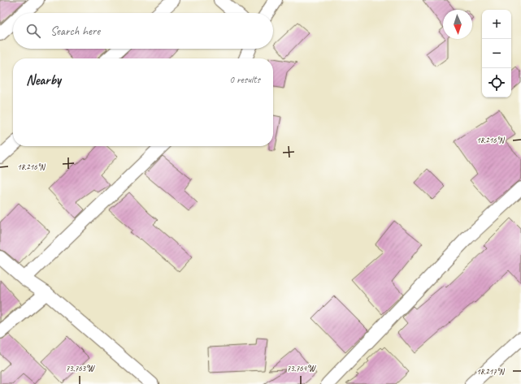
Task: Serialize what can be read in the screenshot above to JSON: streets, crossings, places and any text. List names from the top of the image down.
{
  "north": "bottom",
  "page": {
    "map_buttons": ["+", "−"],
    "search": "Search here",
    "heading": ["Nearby", "0 results"]
  },
  "coordinates": [
    "18.216°N",
    "73.763°W",
    "73.764°W",
    "18.217°N"
  ]
}
